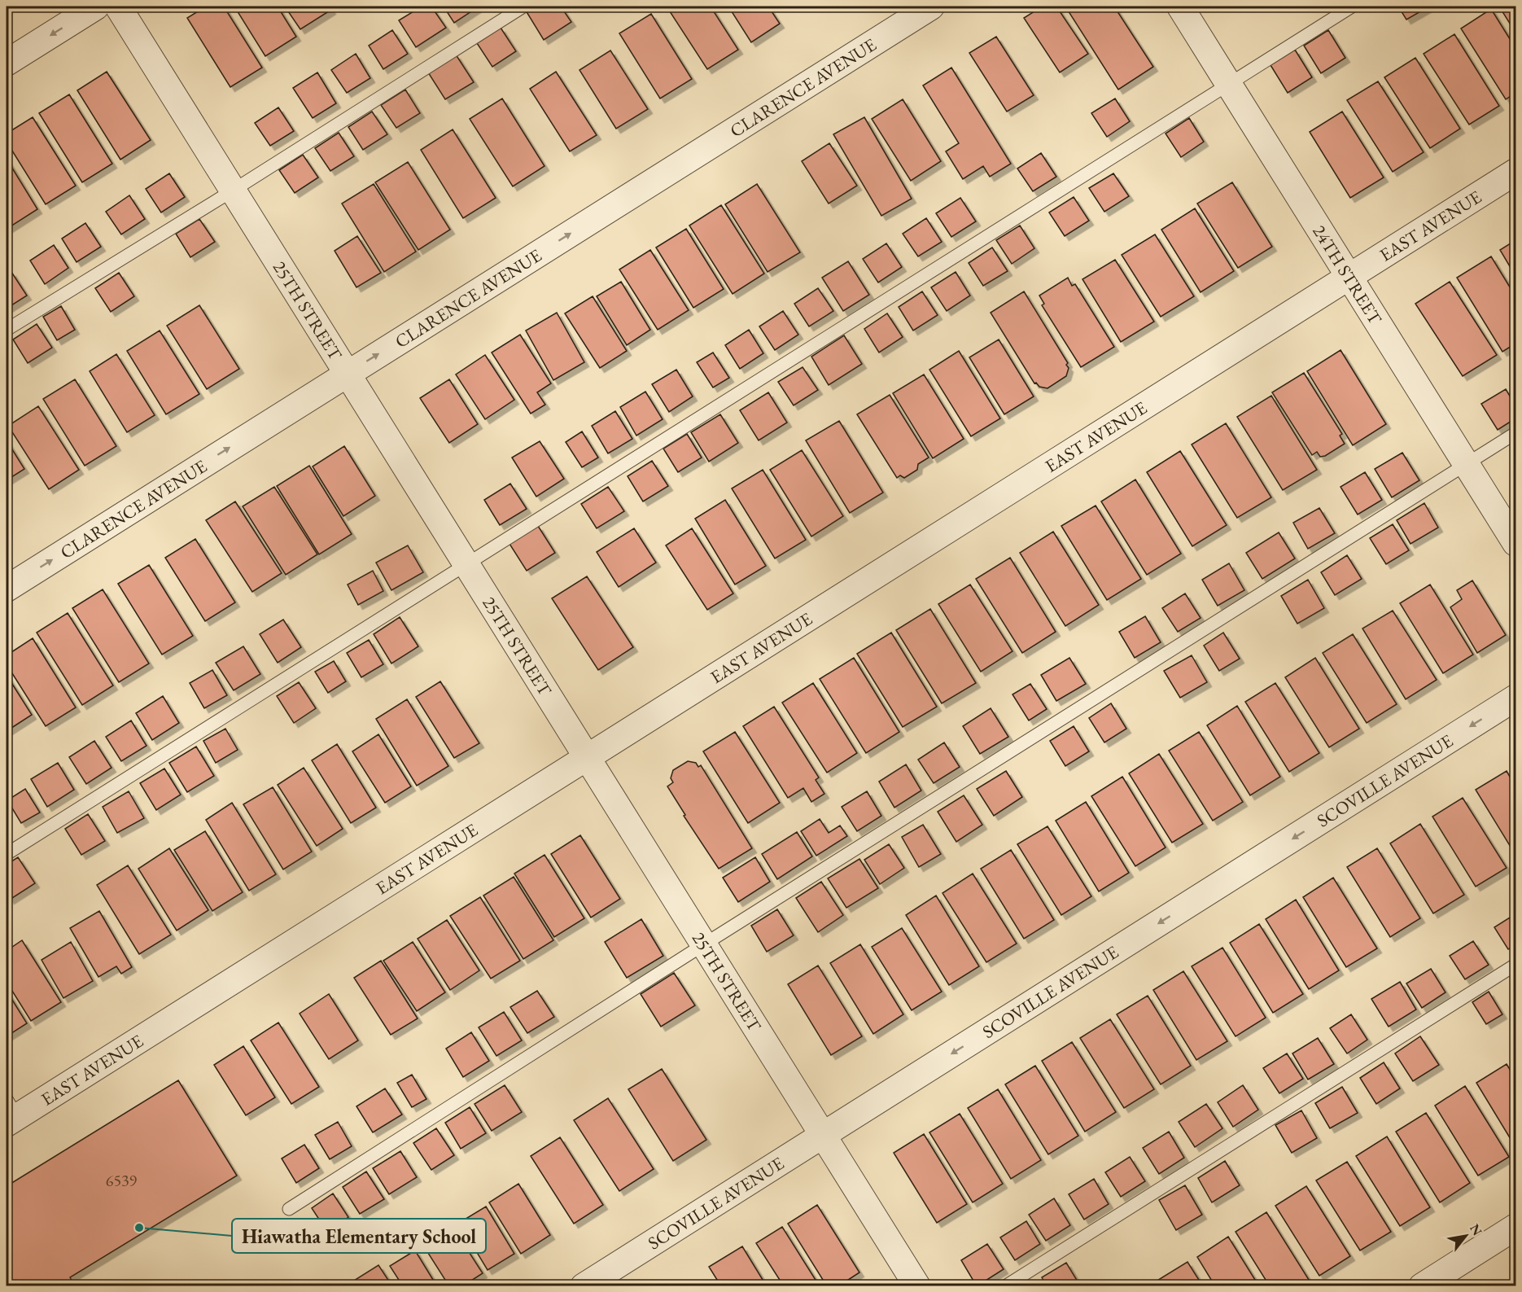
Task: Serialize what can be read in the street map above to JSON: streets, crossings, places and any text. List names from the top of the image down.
{
  "streets": {
    "street": [
      "CLARENCE AVENUE",
      "EAST AVENUE",
      "24TH STREET",
      "25TH STREET",
      "SCOVILLE AVENUE"
    ]
  },
  "crossings": [
    ["CLARENCE AVENUE", "25TH STREET"],
    ["EAST AVENUE", "24TH STREET"],
    ["EAST AVENUE", "25TH STREET"],
    ["25TH STREET", "SCOVILLE AVENUE"]
  ],
  "one_way": ["CLARENCE AVENUE", "SCOVILLE AVENUE"],
  "places": ["Hiawatha Elementary School"],
  "house_numbers": ["6539"],
  "north": "top right"
}
